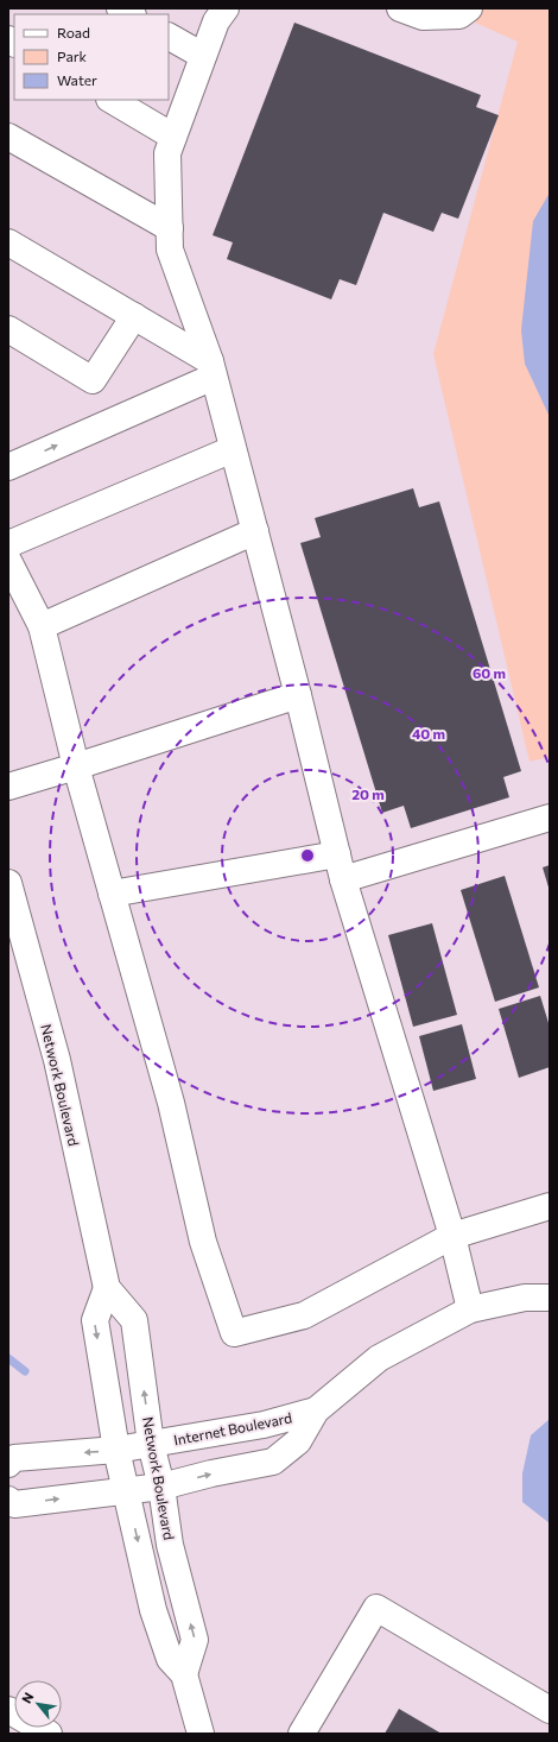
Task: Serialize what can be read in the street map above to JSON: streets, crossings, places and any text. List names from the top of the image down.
{
  "streets": {
    "street": ["Network Boulevard", "Internet Boulevard"]
  },
  "crossings": [
    ["Network Boulevard", "Internet Boulevard"]
  ],
  "legend": ["Road", "Park", "Water"],
  "north": "top left",
  "rings": ["60 m", "40 m", "20 m"]
}
